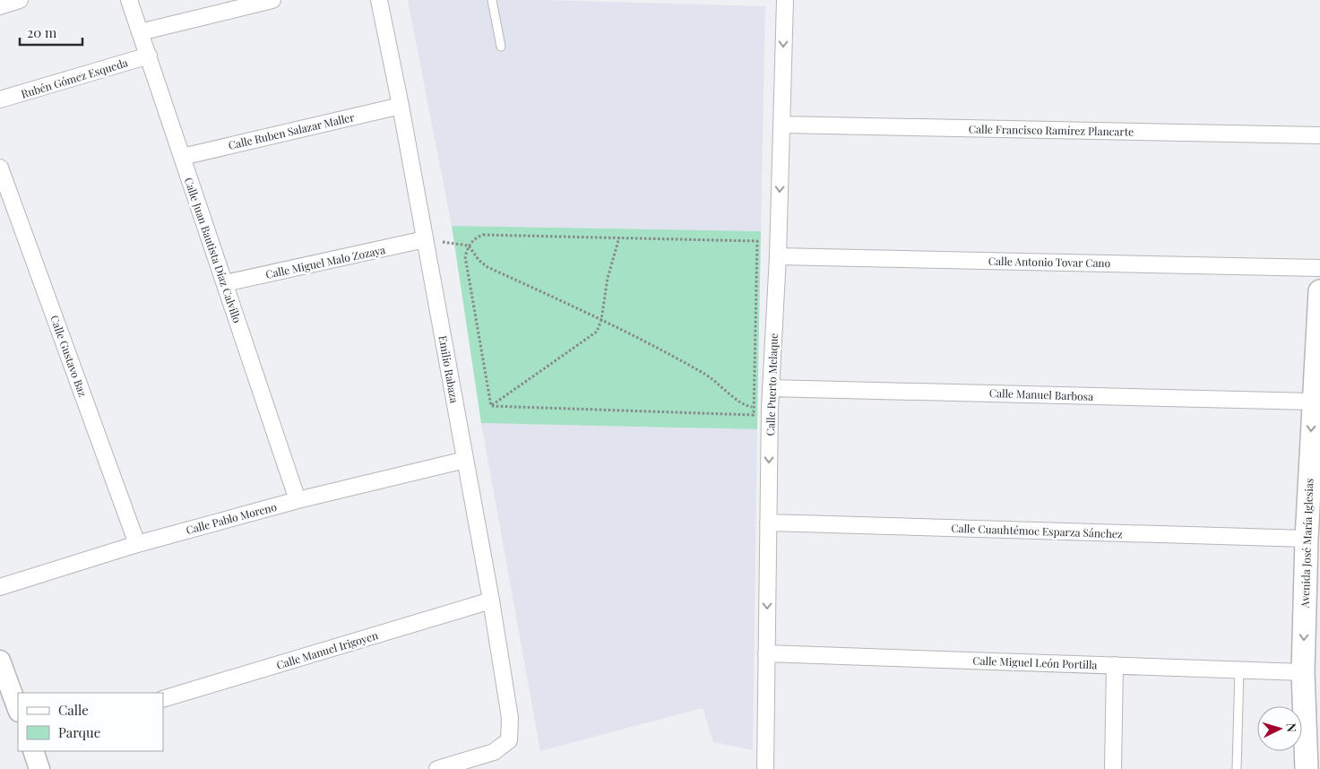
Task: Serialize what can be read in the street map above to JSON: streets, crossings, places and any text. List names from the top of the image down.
{
  "streets": {
    "main road": ["Avenida José María Iglesias"],
    "street": [
      "Rubén Gómez Esqueda",
      "Calle Francisco Ramírez Plancarte",
      "Calle Ruben Salazar Maller",
      "Calle Juan Bautista Díaz Calvillo",
      "Calle Miguel Malo Zozaya",
      "Calle Antonio Tovar Cano",
      "Calle Gustavo Baz",
      "Emilio Rabaza",
      "Calle Puerto Melaque",
      "Calle Manuel Barbosa",
      "Calle Pablo Moreno",
      "Calle Cuauhtémoc Esparza Sánchez",
      "Calle Manuel Irigoyen",
      "Calle Miguel León Portilla"
    ]
  },
  "crossings": [
    ["Rubén Gómez Esqueda", "Calle Juan Bautista Díaz Calvillo"],
    ["Calle Francisco Ramírez Plancarte", "Calle Puerto Melaque"],
    ["Calle Ruben Salazar Maller", "Calle Juan Bautista Díaz Calvillo"],
    ["Calle Ruben Salazar Maller", "Emilio Rabaza"],
    ["Calle Juan Bautista Díaz Calvillo", "Calle Miguel Malo Zozaya"],
    ["Calle Juan Bautista Díaz Calvillo", "Calle Pablo Moreno"],
    ["Calle Miguel Malo Zozaya", "Emilio Rabaza"],
    ["Calle Antonio Tovar Cano", "Calle Puerto Melaque"],
    ["Calle Gustavo Baz", "Calle Pablo Moreno"],
    ["Emilio Rabaza", "Calle Pablo Moreno"],
    ["Emilio Rabaza", "Calle Manuel Irigoyen"],
    ["Calle Puerto Melaque", "Calle Manuel Barbosa"],
    ["Calle Puerto Melaque", "Calle Cuauhtémoc Esparza Sánchez"],
    ["Calle Puerto Melaque", "Calle Miguel León Portilla"],
    ["Calle Manuel Barbosa", "Avenida José María Iglesias"],
    ["Calle Cuauhtémoc Esparza Sánchez", "Avenida José María Iglesias"],
    ["Avenida José María Iglesias", "Calle Miguel León Portilla"]
  ],
  "one_way": ["Calle Puerto Melaque", "Avenida José María Iglesias"],
  "legend": ["Calle", "Parque"],
  "scale_bar": "20 m",
  "north": "right"
}
